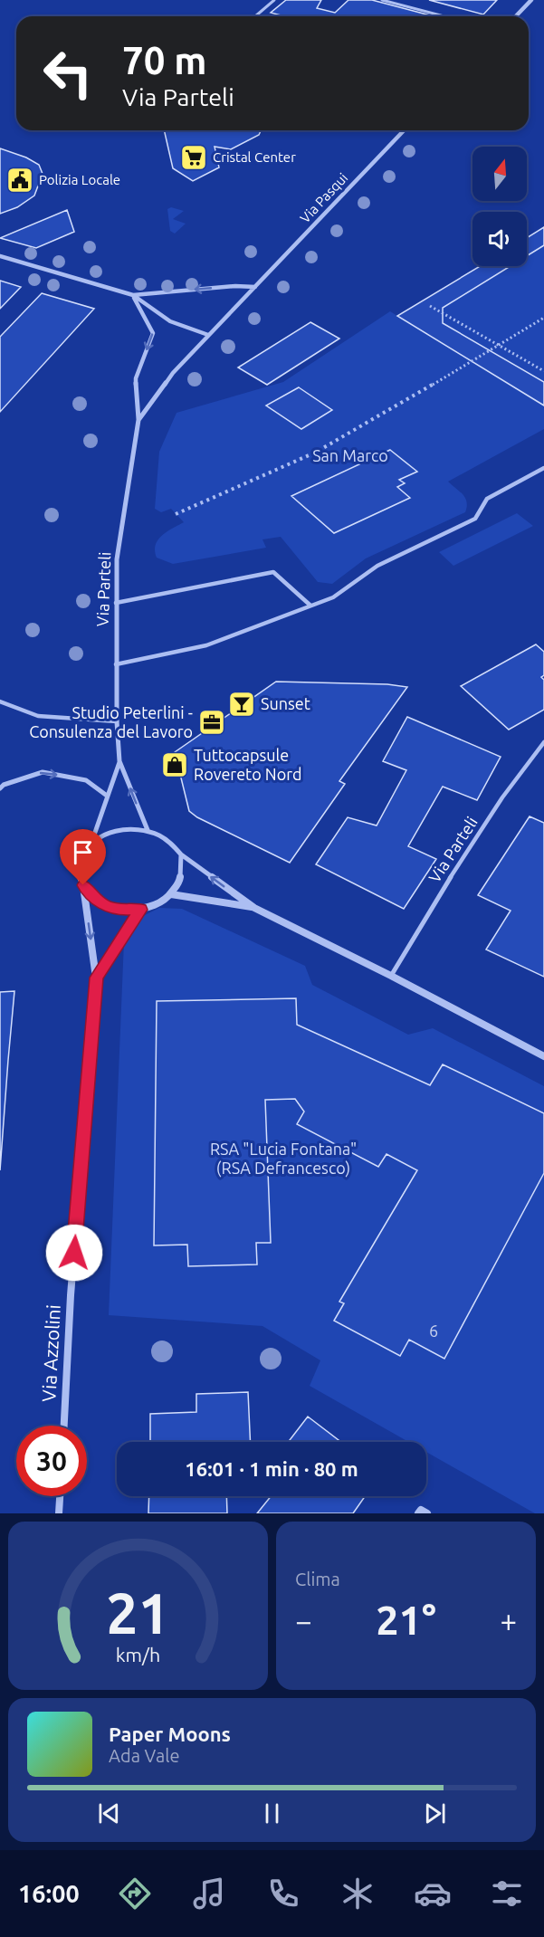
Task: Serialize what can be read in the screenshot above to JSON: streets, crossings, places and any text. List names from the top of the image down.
{
  "streets": {
    "street": ["Via Pasqui", "Via Parteli", "Via Azzolini"]
  },
  "crossings": [
    ["Via Pasqui", "Via Parteli"],
    ["Via Parteli", "Via Azzolini"]
  ],
  "parks": ["San Marco", "RSA \"Lucia Fontana\" (RSA Defrancesco)"],
  "places": {
    "supermarket": ["Cristal Center"],
    "public building": ["Polizia Locale"],
    "bar": ["Sunset"],
    "office": ["Studio Peterlini - Consulenza del Lavoro"],
    "shop": ["Tuttocapsule Rovereto Nord"]
  },
  "house_numbers": ["6"],
  "north": "top",
  "page": {
    "turn": ["70 m", "Via Parteli"],
    "limit": "30",
    "trip": "16:01 · 1 min · 80 m",
    "tile": "Clima",
    "heat": ["−", "21°", "+"],
    "song": ["Paper Moons", "Ada Vale"],
    "tabs": "16:00",
    "gauge": ["21", "km/h"]
  }
}
